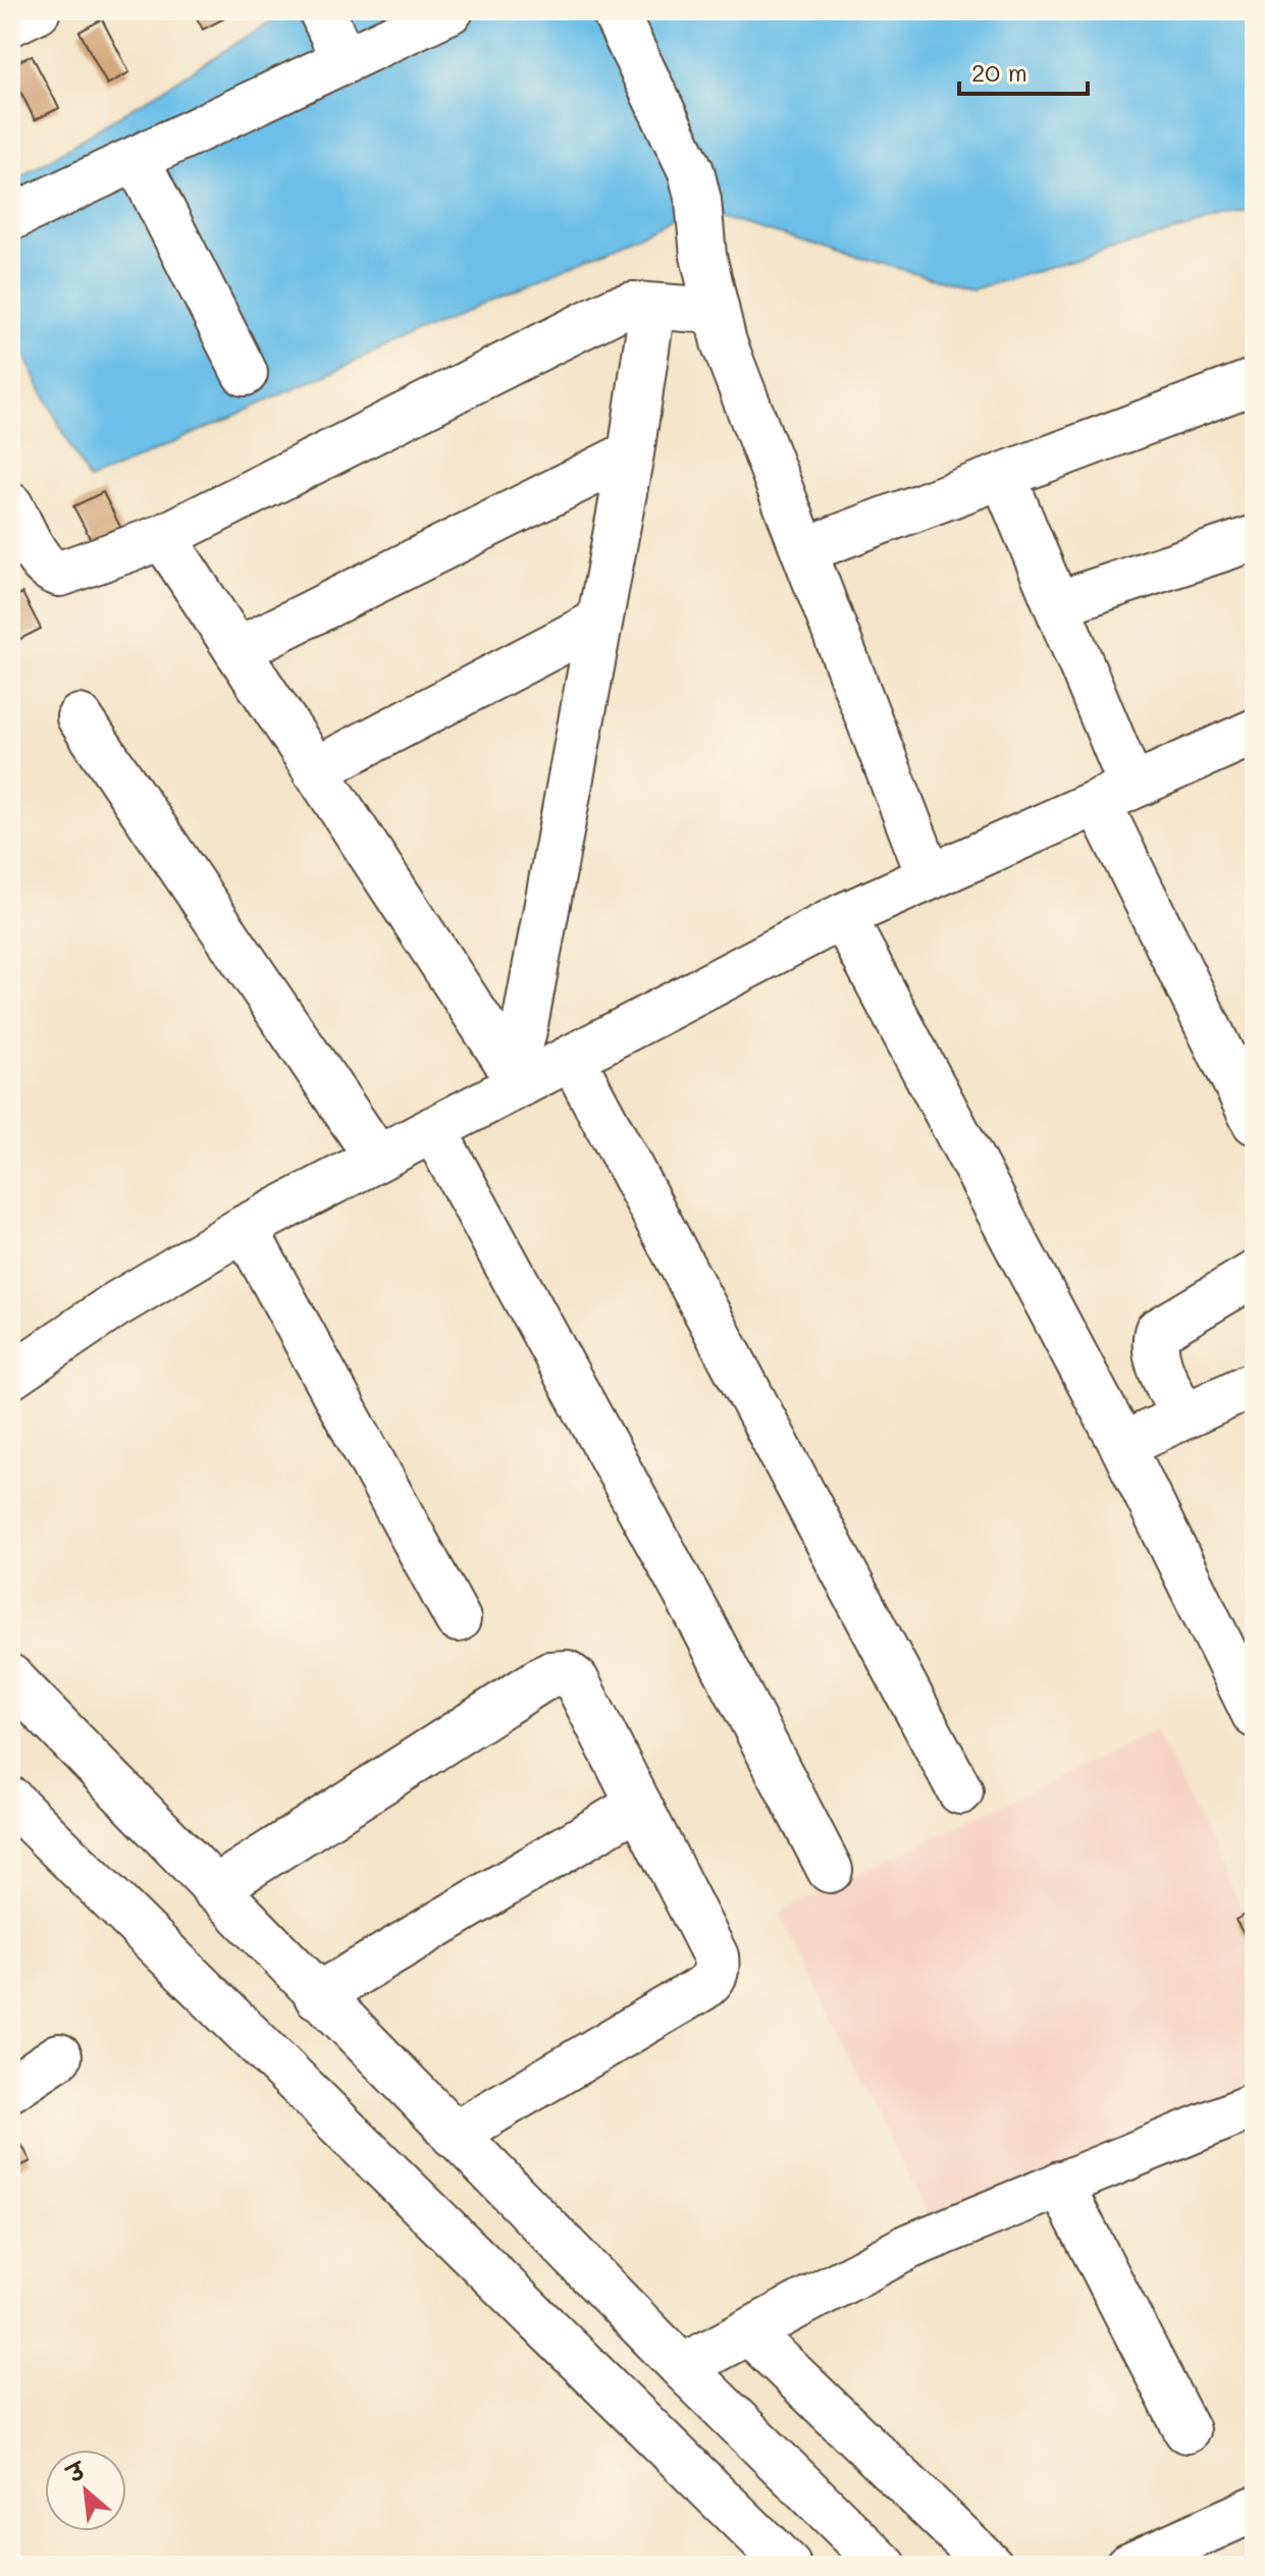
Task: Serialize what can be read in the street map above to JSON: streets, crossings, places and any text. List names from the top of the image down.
{
  "scale_bar": "20 m",
  "north": "top left"
}
